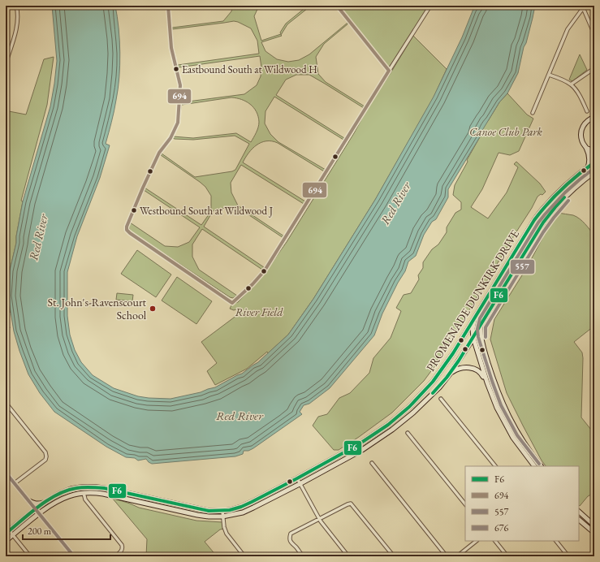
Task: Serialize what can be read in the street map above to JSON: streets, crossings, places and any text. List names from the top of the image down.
{
  "streets": {
    "main road": ["PROMENADE DUNKIRK DRIVE"]
  },
  "water": ["Red River"],
  "parks": ["Canoe Club Park", "River Field"],
  "places": ["Eastbound South at Wildwood H", "Westbound South at Wildwood J", "St. John's-Ravenscourt School"],
  "lines": [
    "transit line 694",
    "transit line F6",
    "transit line 557",
    "transit line 676"
  ],
  "legend": [
    "F6",
    "694",
    "557",
    "676"
  ],
  "scale_bar": "200 m"
}
